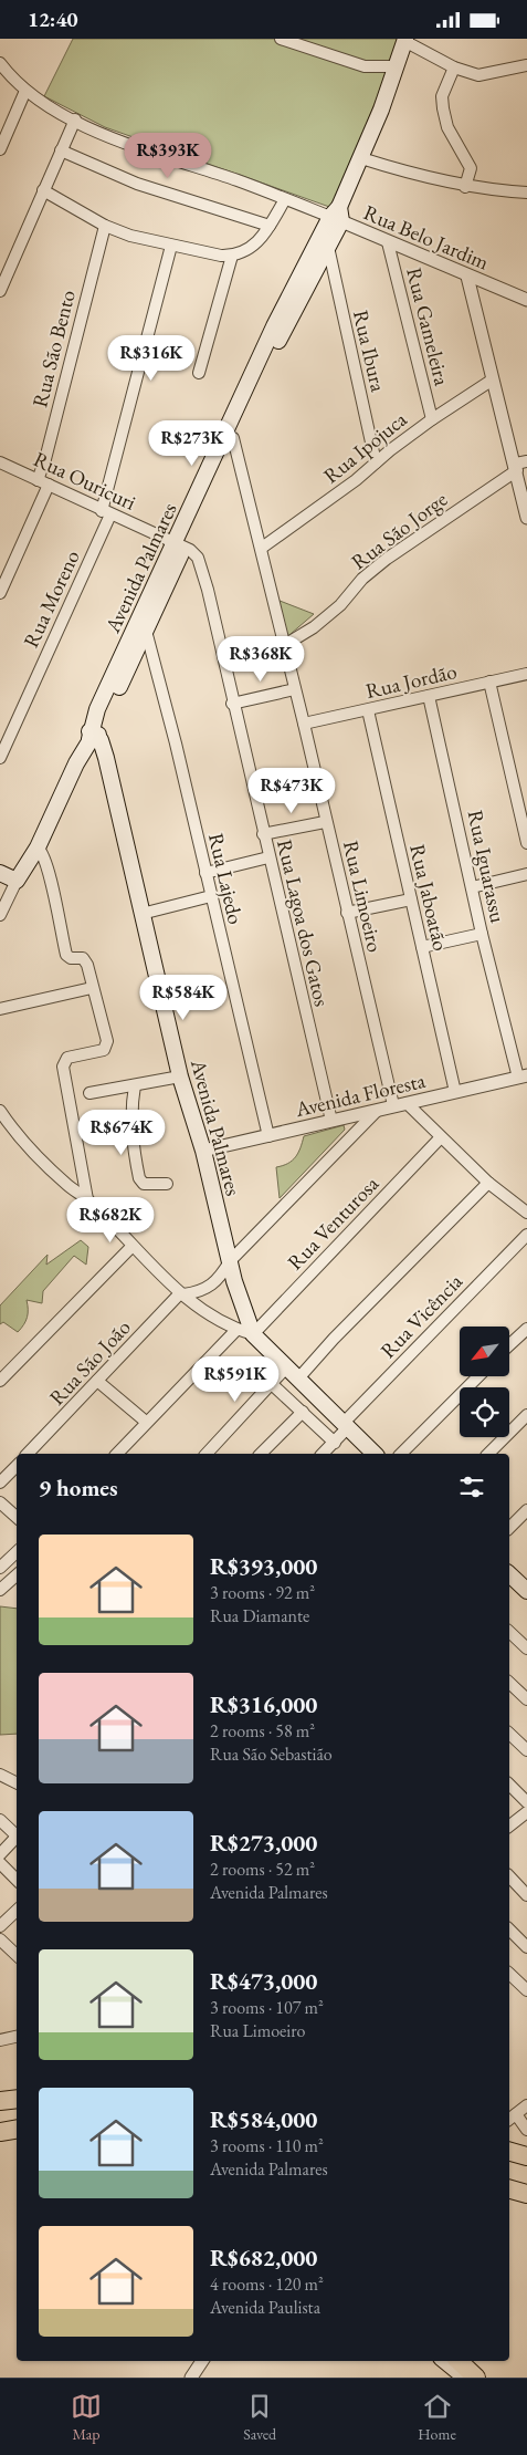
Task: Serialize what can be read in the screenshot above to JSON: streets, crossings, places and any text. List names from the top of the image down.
{
  "streets": {
    "main road": ["Avenida Palmares"],
    "street": [
      "Rua Belo Jardim",
      "Rua Gameleira",
      "Rua São Bento",
      "Rua Ibura",
      "Rua Ipojuca",
      "Rua Ouricuri",
      "Rua São Jorge",
      "Rua Moreno",
      "Rua Jordão",
      "Rua Iguarassu",
      "Rua Lajedo",
      "Rua Limoeiro",
      "Rua Jaboatão",
      "Rua Lagoa dos Gatos",
      "Avenida Floresta",
      "Rua Venturosa",
      "Rua Vicência",
      "Rua São João"
    ]
  },
  "crossings": [
    ["Rua Belo Jardim", "Rua Gameleira"],
    ["Rua Belo Jardim", "Avenida Palmares"],
    ["Rua Gameleira", "Rua Ipojuca"],
    ["Rua São Bento", "Rua Ouricuri"],
    ["Rua Ibura", "Rua Ipojuca"],
    ["Rua Ibura", "Avenida Palmares"],
    ["Rua Ipojuca", "Rua Limoeiro"],
    ["Rua Ouricuri", "Avenida Palmares"],
    ["Rua Ouricuri", "Rua Moreno"],
    ["Rua Ouricuri", "Rua Lagoa dos Gatos"],
    ["Rua São Jorge", "Rua Limoeiro"],
    ["Avenida Palmares", "Rua Lajedo"],
    ["Avenida Palmares", "Rua Limoeiro"],
    ["Avenida Palmares", "Rua Lagoa dos Gatos"],
    ["Avenida Palmares", "Avenida Floresta"],
    ["Avenida Palmares", "Rua Venturosa"],
    ["Rua Jordão", "Rua Iguarassu"],
    ["Rua Jordão", "Rua Limoeiro"],
    ["Rua Jordão", "Rua Jaboatão"],
    ["Rua Iguarassu", "Avenida Floresta"],
    ["Rua Lajedo", "Avenida Floresta"],
    ["Rua Limoeiro", "Avenida Floresta"],
    ["Rua Jaboatão", "Avenida Floresta"],
    ["Rua Lagoa dos Gatos", "Avenida Floresta"]
  ],
  "north": "bottom left",
  "page": {
    "status": "12:40",
    "price": [
      "R$393K",
      "R$316K",
      "R$273K",
      "R$368K",
      "R$473K",
      "R$584K",
      "R$674K",
      "R$682K",
      "R$591K"
    ],
    "heading": "9 homes",
    "list": [
      {
        "name": "R$393,000",
        "note": "3 rooms · 92 m² · Rua Diamante"
      },
      {
        "name": "R$316,000",
        "note": "2 rooms · 58 m² · Rua São Sebastião"
      },
      {
        "name": "R$273,000",
        "note": "2 rooms · 52 m² · Avenida Palmares"
      },
      {
        "name": "R$473,000",
        "note": "3 rooms · 107 m² · Rua Limoeiro"
      },
      {
        "name": "R$584,000",
        "note": "3 rooms · 110 m² · Avenida Palmares"
      },
      {
        "name": "R$682,000",
        "note": "4 rooms · 120 m² · Avenida Paulista"
      }
    ],
    "tabs": ["Map", "Saved", "Home"]
  }
}
